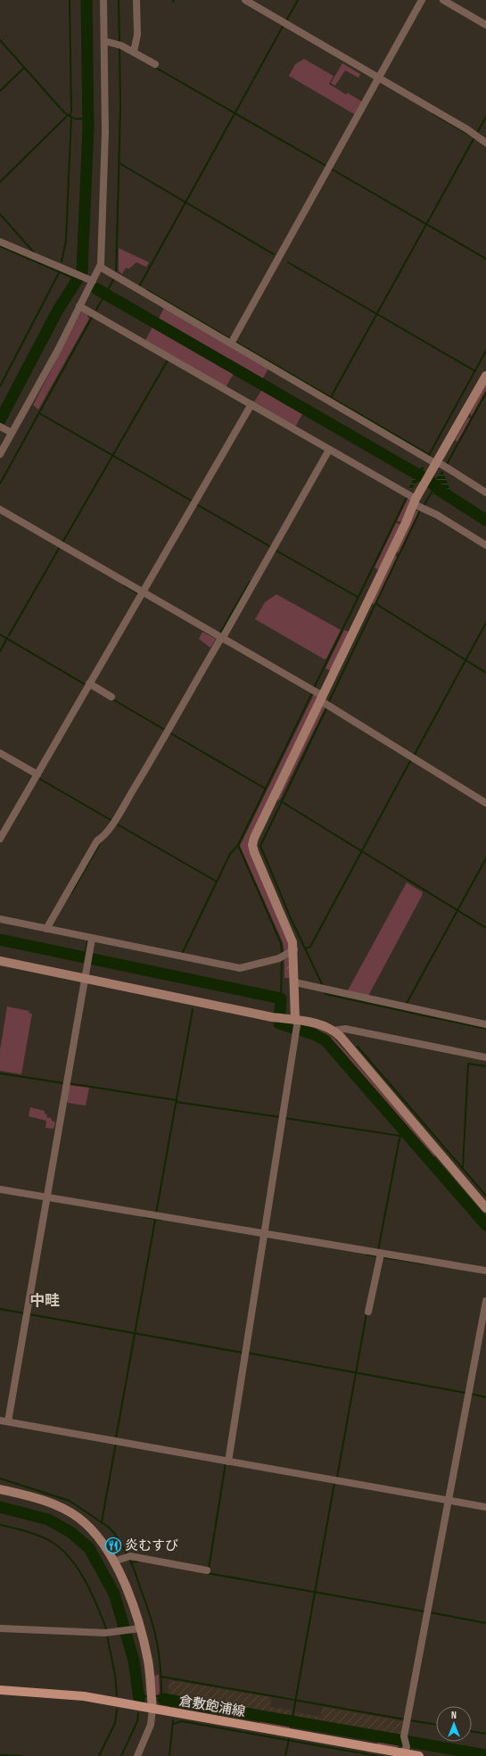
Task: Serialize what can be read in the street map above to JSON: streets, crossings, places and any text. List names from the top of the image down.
{
  "streets": {
    "main road": ["倉敷飽浦線"]
  },
  "districts": ["中畦"],
  "places": {
    "restaurant": ["炎むすび"]
  },
  "north": "top"
}
